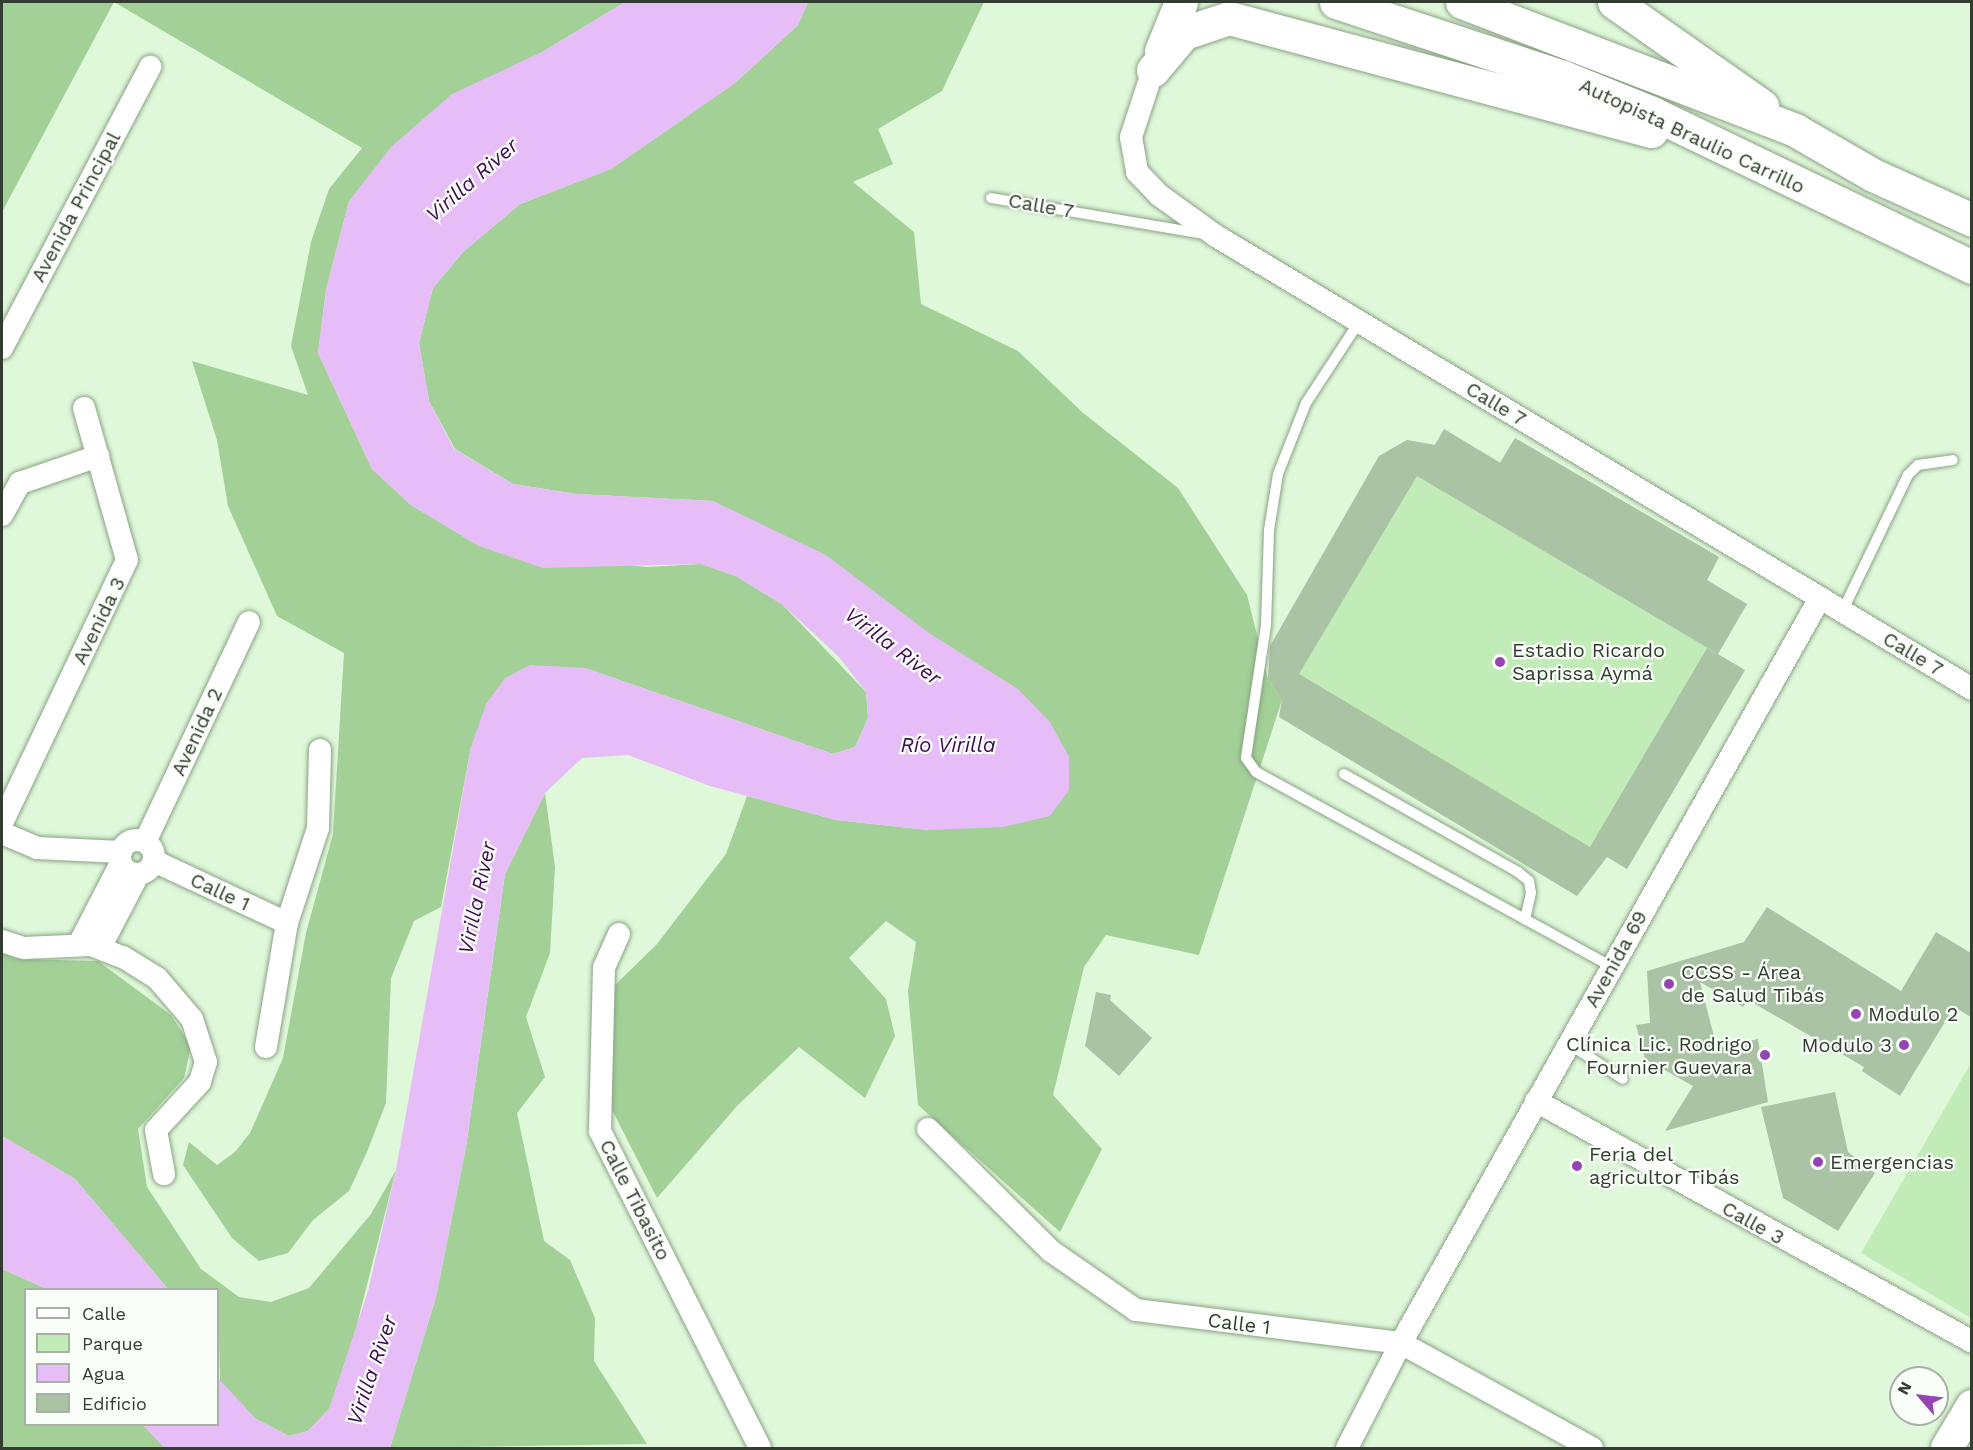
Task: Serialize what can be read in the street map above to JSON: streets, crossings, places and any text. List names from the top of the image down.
{
  "streets": {
    "highway": ["Autopista Braulio Carrillo"],
    "street": [
      "Calle 7",
      "Avenida Principal",
      "Avenida 3",
      "Avenida 2",
      "Calle 1",
      "Avenida 69",
      "Calle Tibasito",
      "Calle 3"
    ]
  },
  "crossings": [
    ["Calle 7", "Avenida 69"],
    ["Avenida 2", "Calle 1"],
    ["Calle 1", "Avenida 69"],
    ["Avenida 69", "Calle 3"]
  ],
  "water": ["Virilla River", "Río Virilla"],
  "places": [
    "Estadio Ricardo Saprissa Aymá",
    "CCSS - Área de Salud Tibás",
    "Modulo 2",
    "Modulo 3",
    "Clínica Lic. Rodrigo Fournier Guevara",
    "Emergencias",
    "Feria del agricultor Tibás"
  ],
  "legend": [
    "Calle",
    "Parque",
    "Agua",
    "Edificio"
  ],
  "north": "top left"
}
